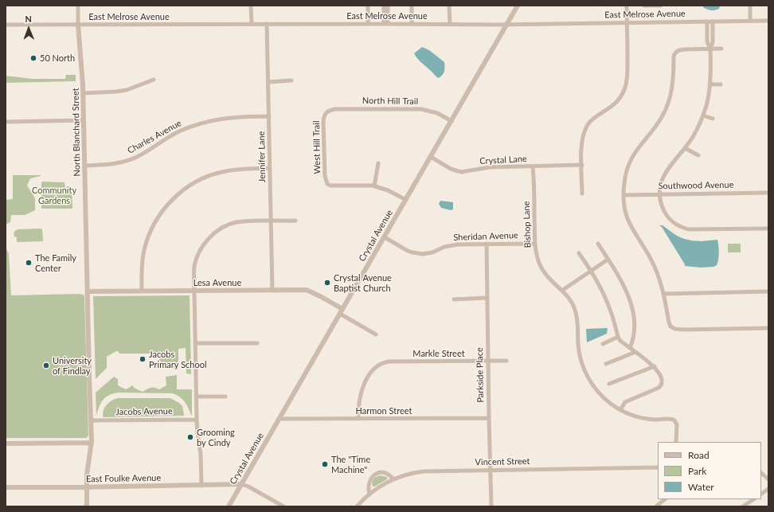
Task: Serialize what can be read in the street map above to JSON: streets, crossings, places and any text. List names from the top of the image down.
{
  "streets": {
    "street": [
      "East Melrose Avenue",
      "North Hill Trail",
      "North Blanchard Street",
      "Charles Avenue",
      "West Hill Trail",
      "Jennifer Lane",
      "Crystal Lane",
      "Southwood Avenue",
      "Bishop Lane",
      "Crystal Avenue",
      "Sheridan Avenue",
      "Lesa Avenue",
      "Markle Street",
      "Parkside Place",
      "Harmon Street",
      "Jacobs Avenue",
      "Vincent Street",
      "East Foulke Avenue"
    ]
  },
  "crossings": [
    ["East Melrose Avenue", "North Blanchard Street"],
    ["East Melrose Avenue", "Jennifer Lane"],
    ["East Melrose Avenue", "Crystal Avenue"],
    ["North Hill Trail", "West Hill Trail"],
    ["North Hill Trail", "Crystal Avenue"],
    ["North Blanchard Street", "Charles Avenue"],
    ["North Blanchard Street", "Lesa Avenue"],
    ["North Blanchard Street", "Jacobs Avenue"],
    ["North Blanchard Street", "East Foulke Avenue"],
    ["Charles Avenue", "Jennifer Lane"],
    ["Jennifer Lane", "Lesa Avenue"],
    ["Crystal Lane", "Bishop Lane"],
    ["Crystal Lane", "Crystal Avenue"],
    ["Bishop Lane", "Sheridan Avenue"],
    ["Crystal Avenue", "Sheridan Avenue"],
    ["Crystal Avenue", "Lesa Avenue"],
    ["Crystal Avenue", "Harmon Street"],
    ["Crystal Avenue", "East Foulke Avenue"],
    ["Sheridan Avenue", "Parkside Place"],
    ["Markle Street", "Parkside Place"],
    ["Markle Street", "Harmon Street"],
    ["Parkside Place", "Harmon Street"],
    ["Parkside Place", "Vincent Street"]
  ],
  "parks": ["Community Gardens"],
  "places": [
    "50 North",
    "The Family Center",
    "Crystal Avenue Baptist Church",
    "Jacobs Primary School",
    "University of Findlay",
    "Grooming by Cindy",
    "The \"Time Machine\""
  ],
  "legend": ["Road", "Park", "Water"],
  "north": "top"
}
